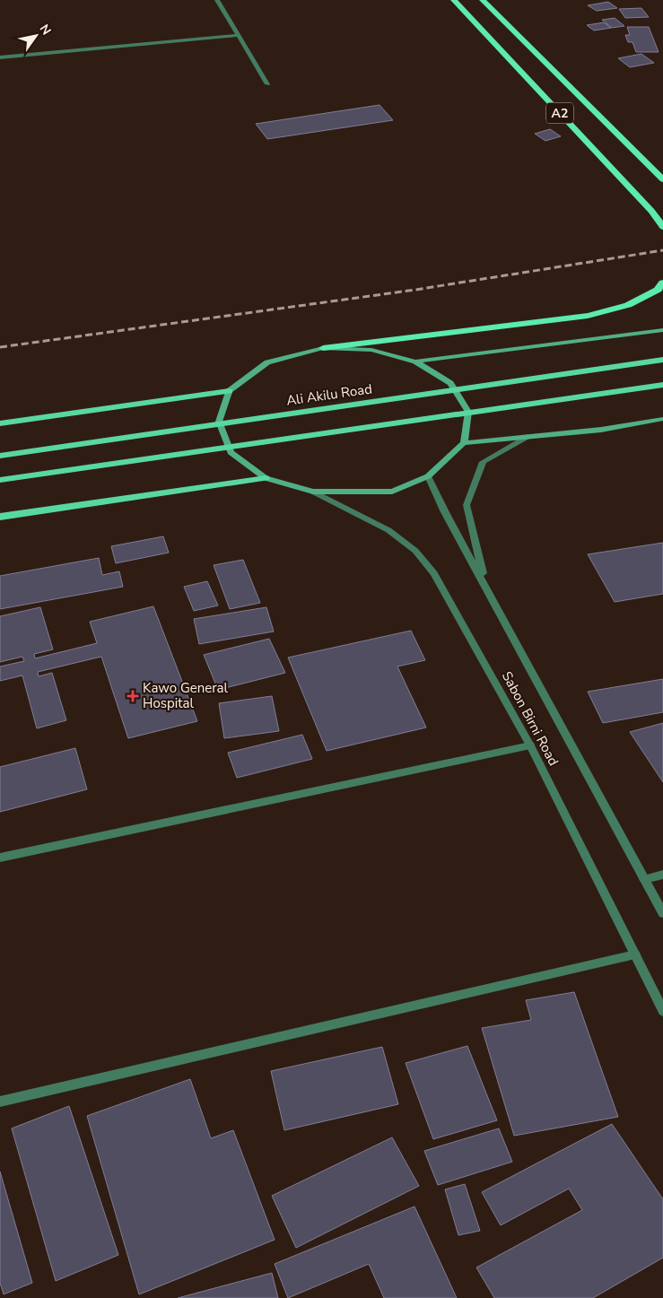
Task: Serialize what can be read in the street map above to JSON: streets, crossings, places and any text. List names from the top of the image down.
{
  "streets": {
    "highway": ["A2"],
    "main road": ["Ali Akilu Road"],
    "street": ["Sabon Birni Road"]
  },
  "places": {
    "health": ["Kawo General Hospital"]
  },
  "north": "top right"
}
